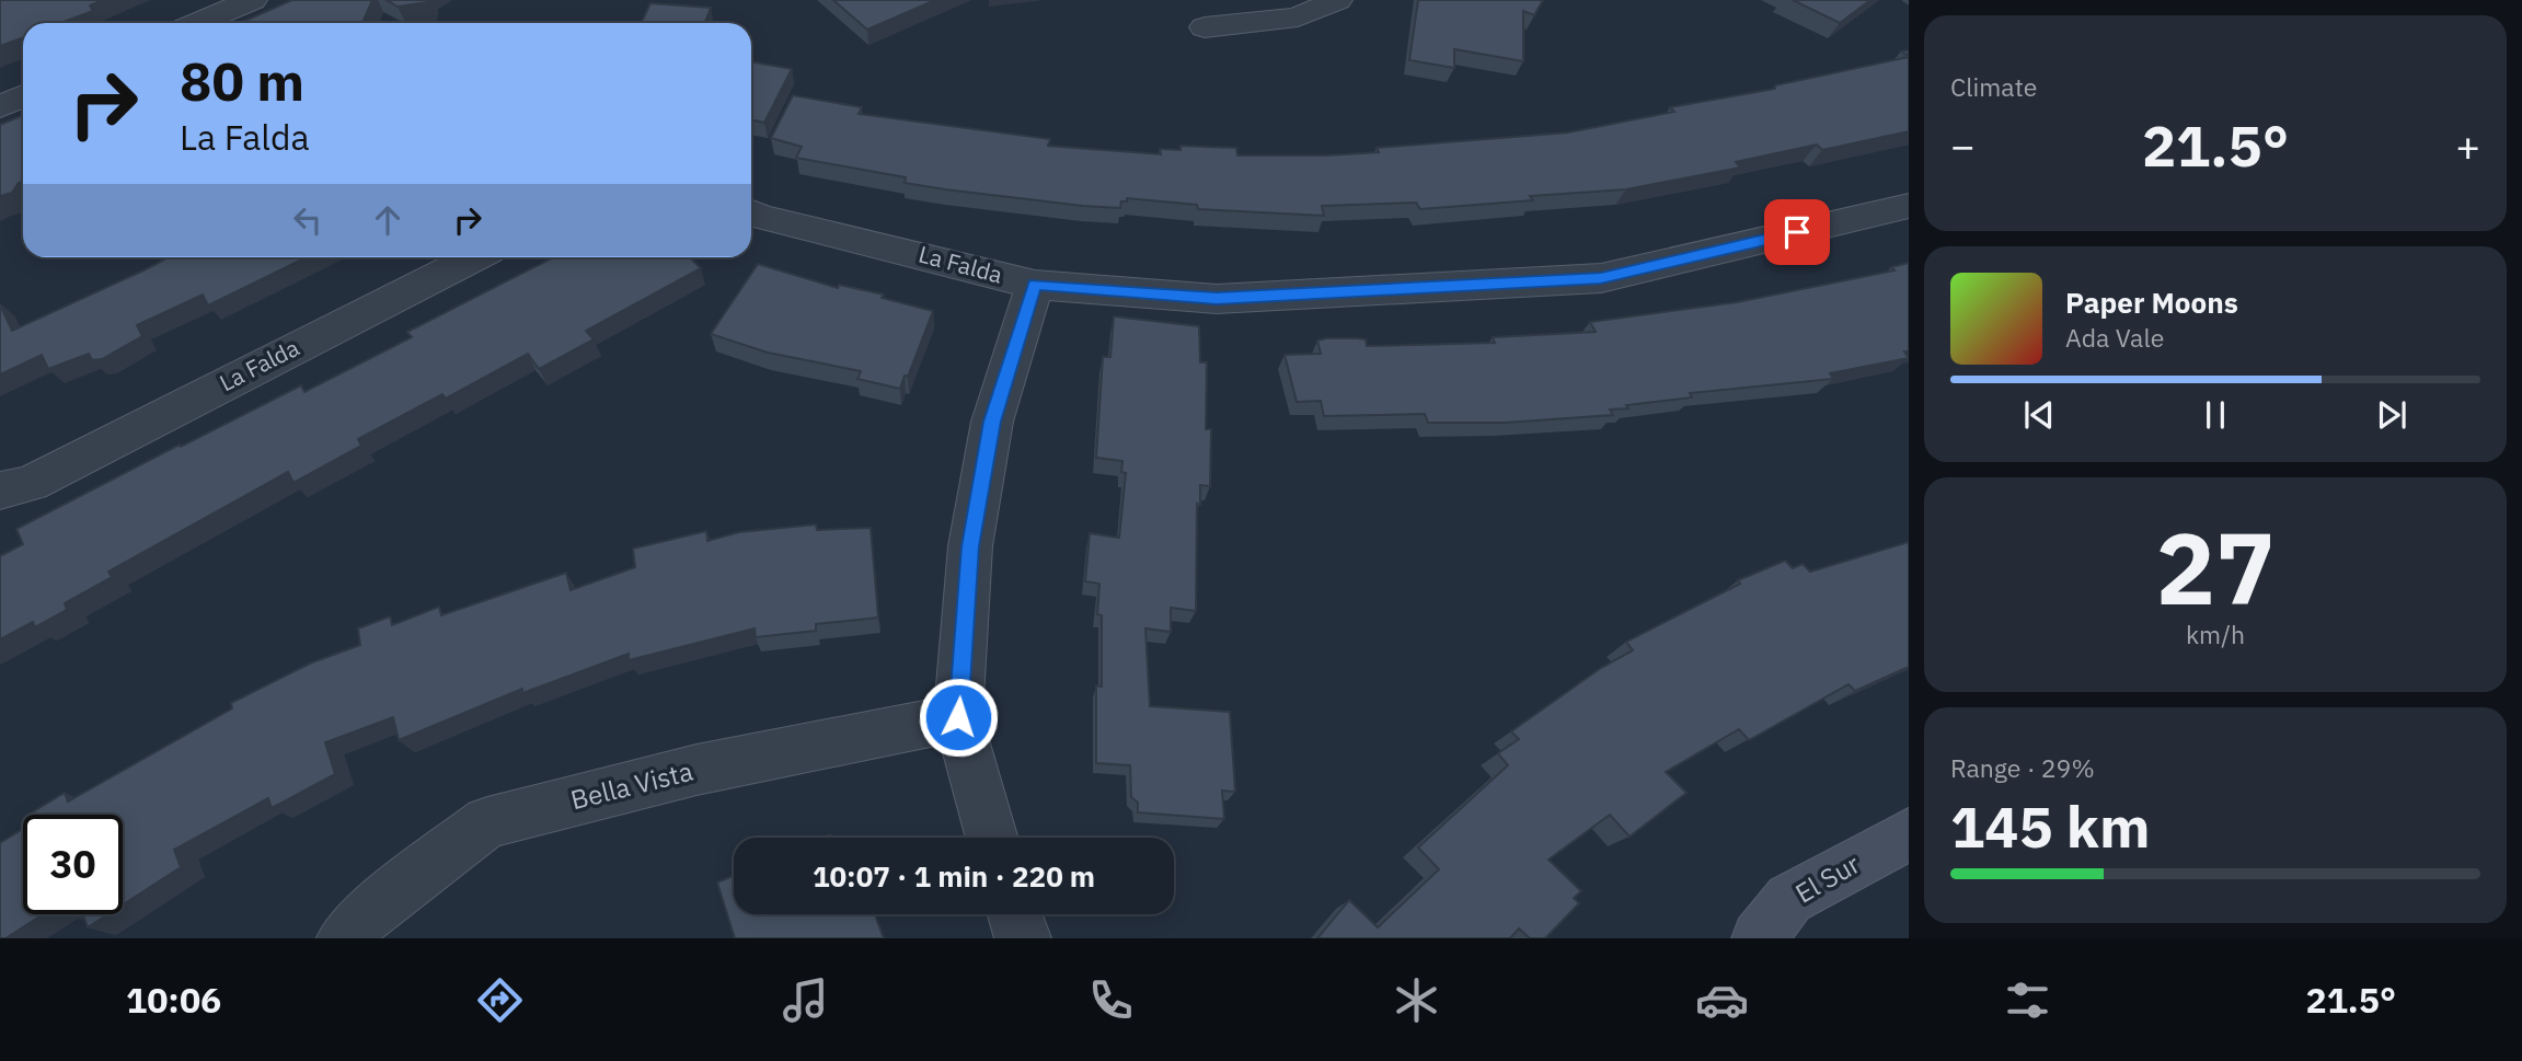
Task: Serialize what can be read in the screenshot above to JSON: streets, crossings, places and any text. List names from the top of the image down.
{
  "streets": {
    "street": ["La Falda", "Bella Vista", "El Sur"]
  },
  "page": {
    "tile": [
      "Climate",
      ["27", "km/h"],
      ["Range · 29%", "145 km"]
    ],
    "turn": ["80 m", "La Falda"],
    "heat": ["−", "21.5°", "+"],
    "song": ["Paper Moons", "Ada Vale"],
    "limit": "30",
    "trip": "10:07 · 1 min · 220 m",
    "tabs": ["10:06", "21.5°"]
  }
}
